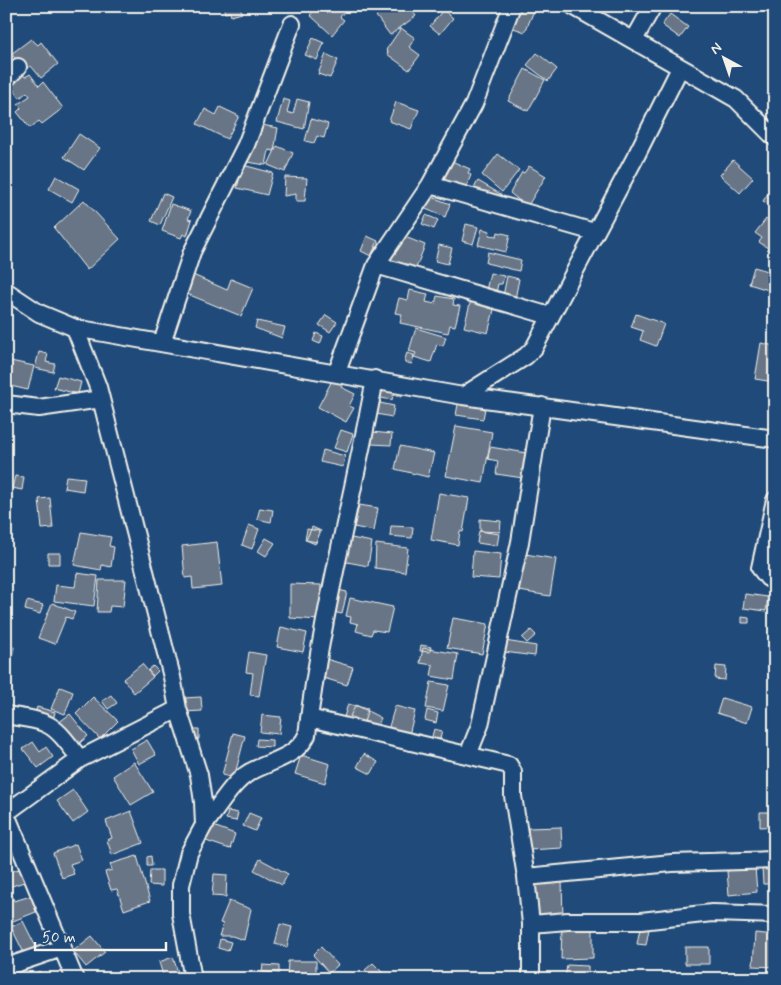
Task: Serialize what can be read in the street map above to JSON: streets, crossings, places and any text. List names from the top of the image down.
{
  "scale_bar": "50 m",
  "north": "top left"
}
